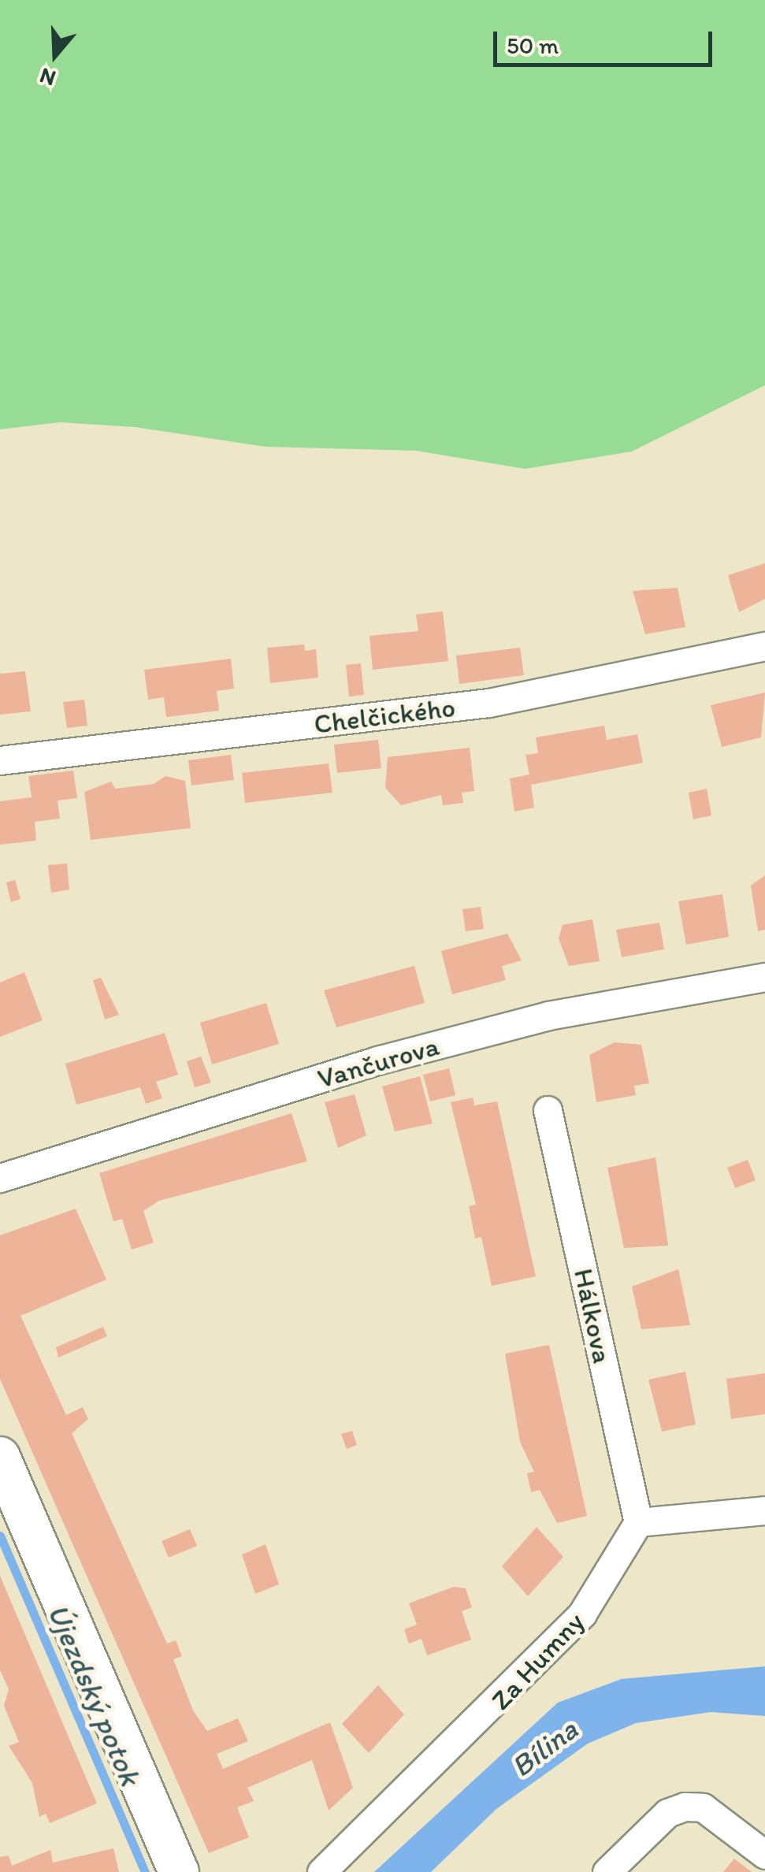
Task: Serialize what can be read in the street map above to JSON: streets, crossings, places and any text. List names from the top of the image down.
{
  "streets": {
    "street": [
      "Chelčického",
      "Vančurova",
      "Hálkova",
      "Za Humny"
    ]
  },
  "crossings": [
    ["Hálkova", "Za Humny"]
  ],
  "water": ["Újezdský potok", "Bílina"],
  "scale_bar": "50 m",
  "north": "bottom"
}
